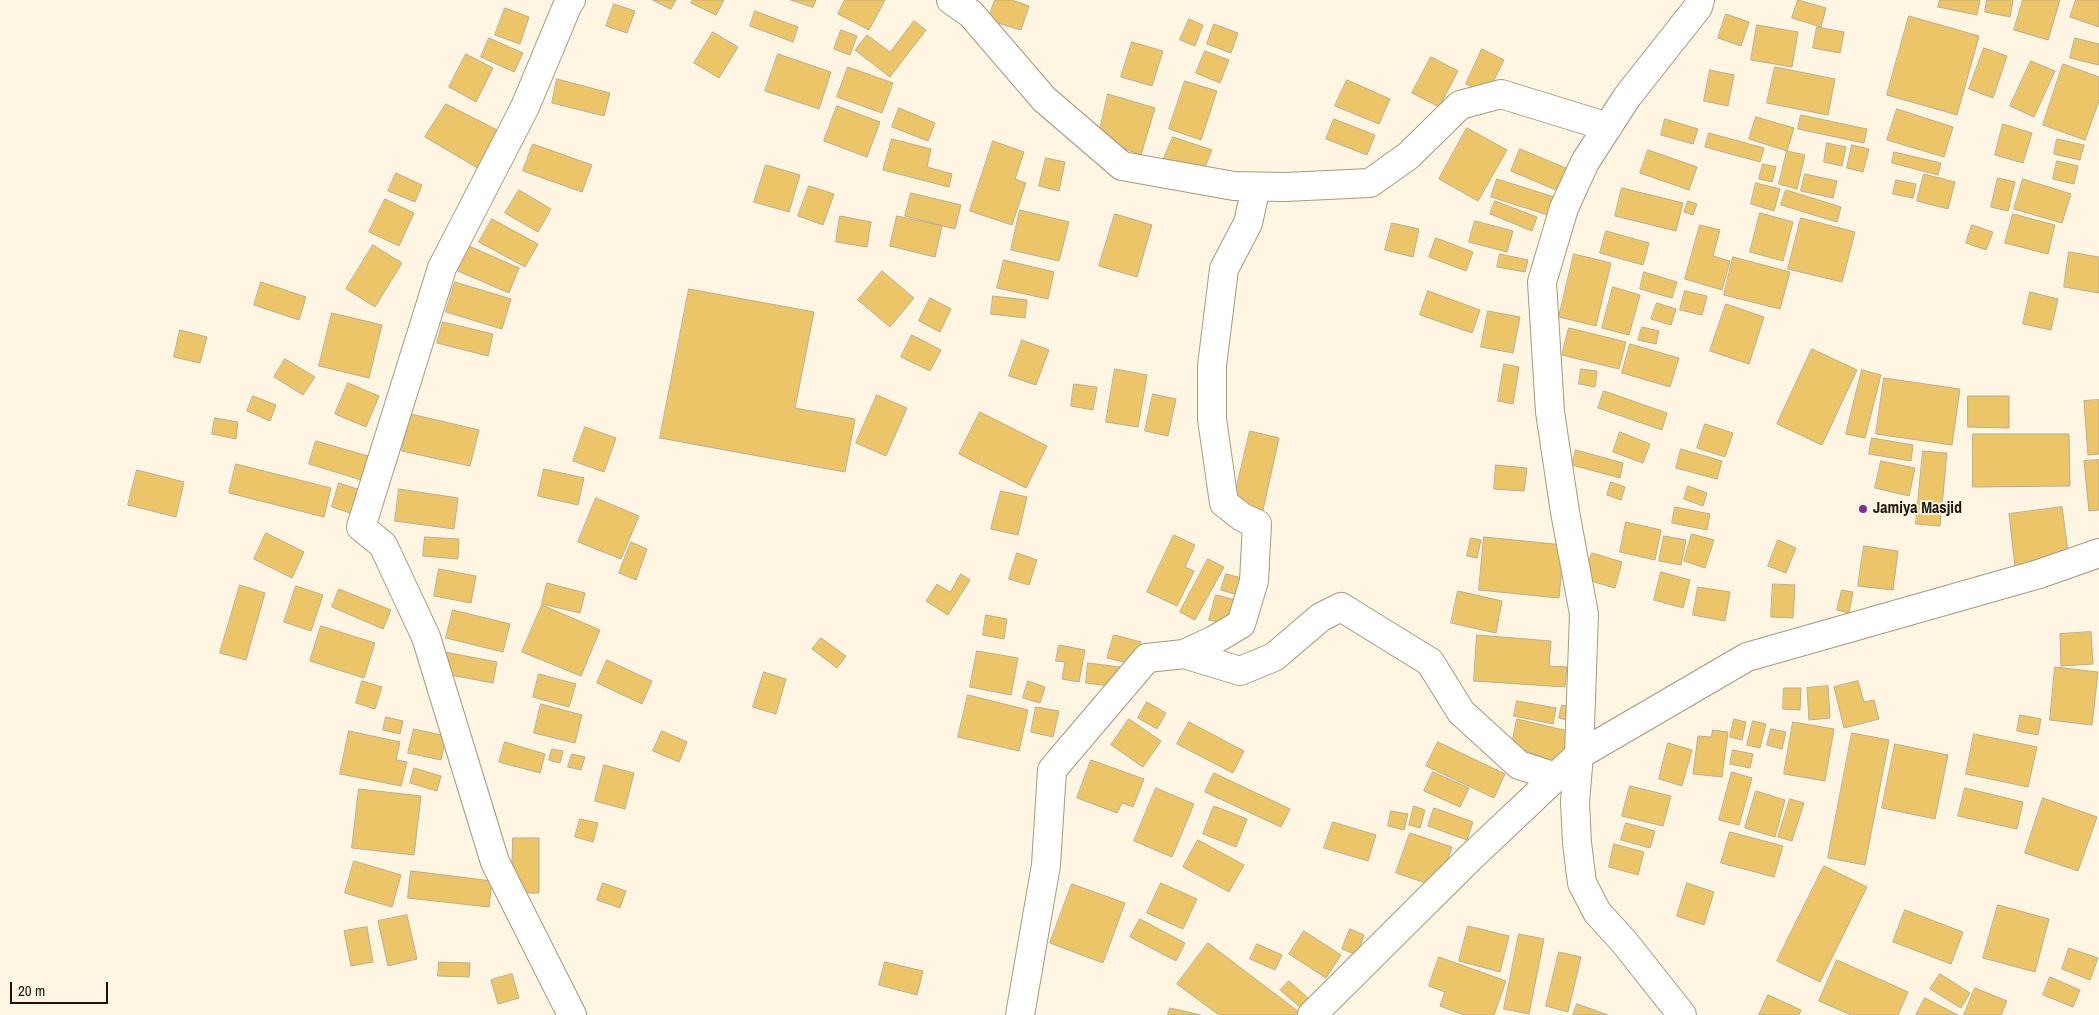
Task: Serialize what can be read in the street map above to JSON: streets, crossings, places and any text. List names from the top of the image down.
{
  "places": ["Jamiya Masjid"],
  "scale_bar": "20 m"
}
